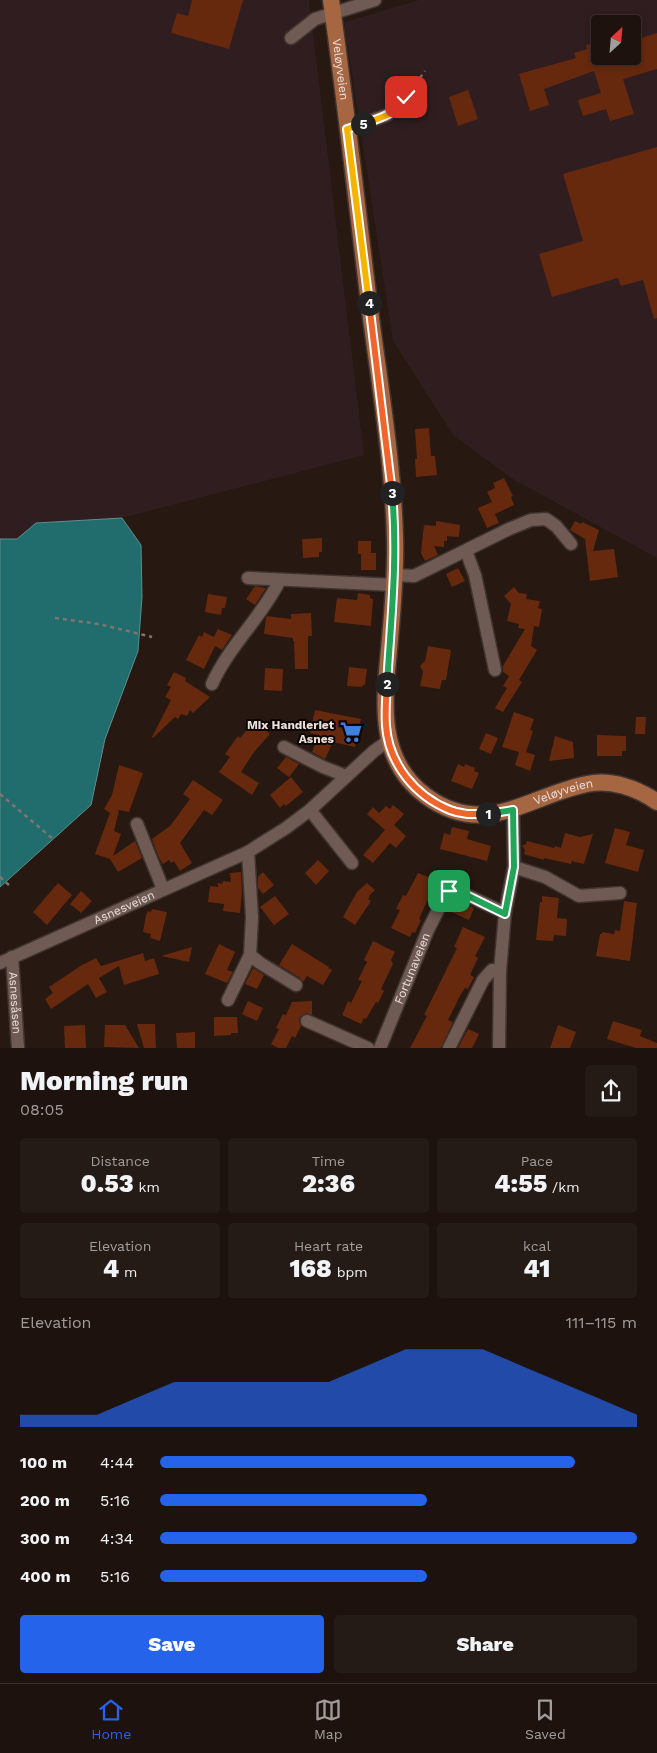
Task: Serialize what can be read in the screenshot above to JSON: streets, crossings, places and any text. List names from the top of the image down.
{
  "streets": {
    "main road": ["Veløyveien"],
    "street": ["Asnesveien", "Fortunaveien", "Asnesåsen"]
  },
  "crossings": [
    ["Veløyveien", "Asnesveien"],
    ["Asnesveien", "Asnesåsen"]
  ],
  "places": {
    "supermarket": ["Mix Handleriet Asnes"]
  },
  "north": "top right",
  "page": {
    "pins": [
      "5",
      "4",
      "3",
      "2",
      "1"
    ],
    "heading": ["Morning run", "08:05"],
    "stats": [
      ["Distance", "0.53 km"],
      ["Time", "2:36"],
      ["Pace", "4:55 /km"],
      ["Elevation", "4 m"],
      ["Heart rate", "168 bpm"],
      ["kcal", "41"]
    ],
    "chart": ["Elevation", "111–115 m"],
    "list": [
      {
        "name": "100 m",
        "note": "4:44"
      },
      {
        "name": "200 m",
        "note": "5:16"
      },
      {
        "name": "300 m",
        "note": "4:34"
      },
      {
        "name": "400 m",
        "note": "5:16"
      }
    ],
    "buttons": ["Save", "Share"],
    "tabs": ["Home", "Map", "Saved"]
  }
}
